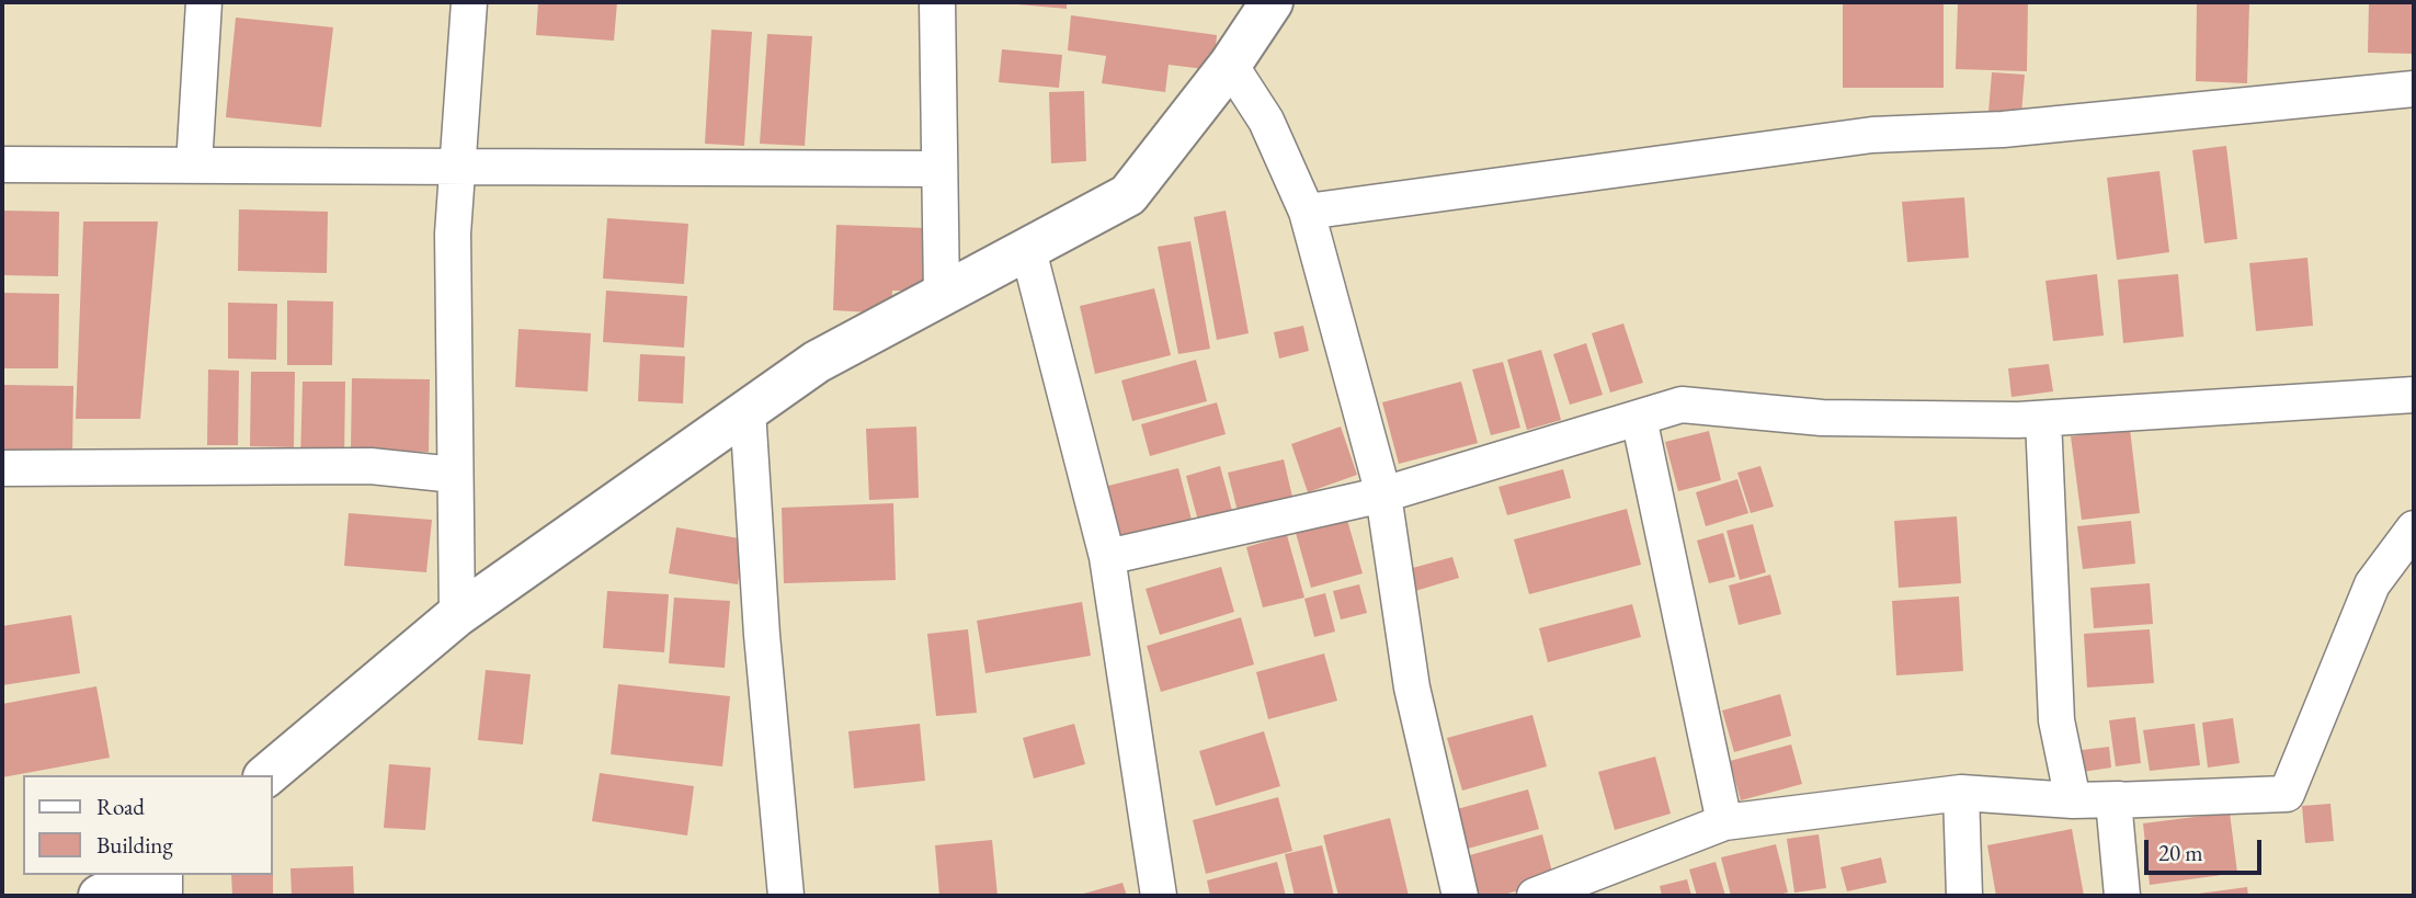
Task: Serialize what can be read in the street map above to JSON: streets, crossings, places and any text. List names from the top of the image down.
{
  "legend": ["Road", "Building"],
  "scale_bar": "20 m"
}
